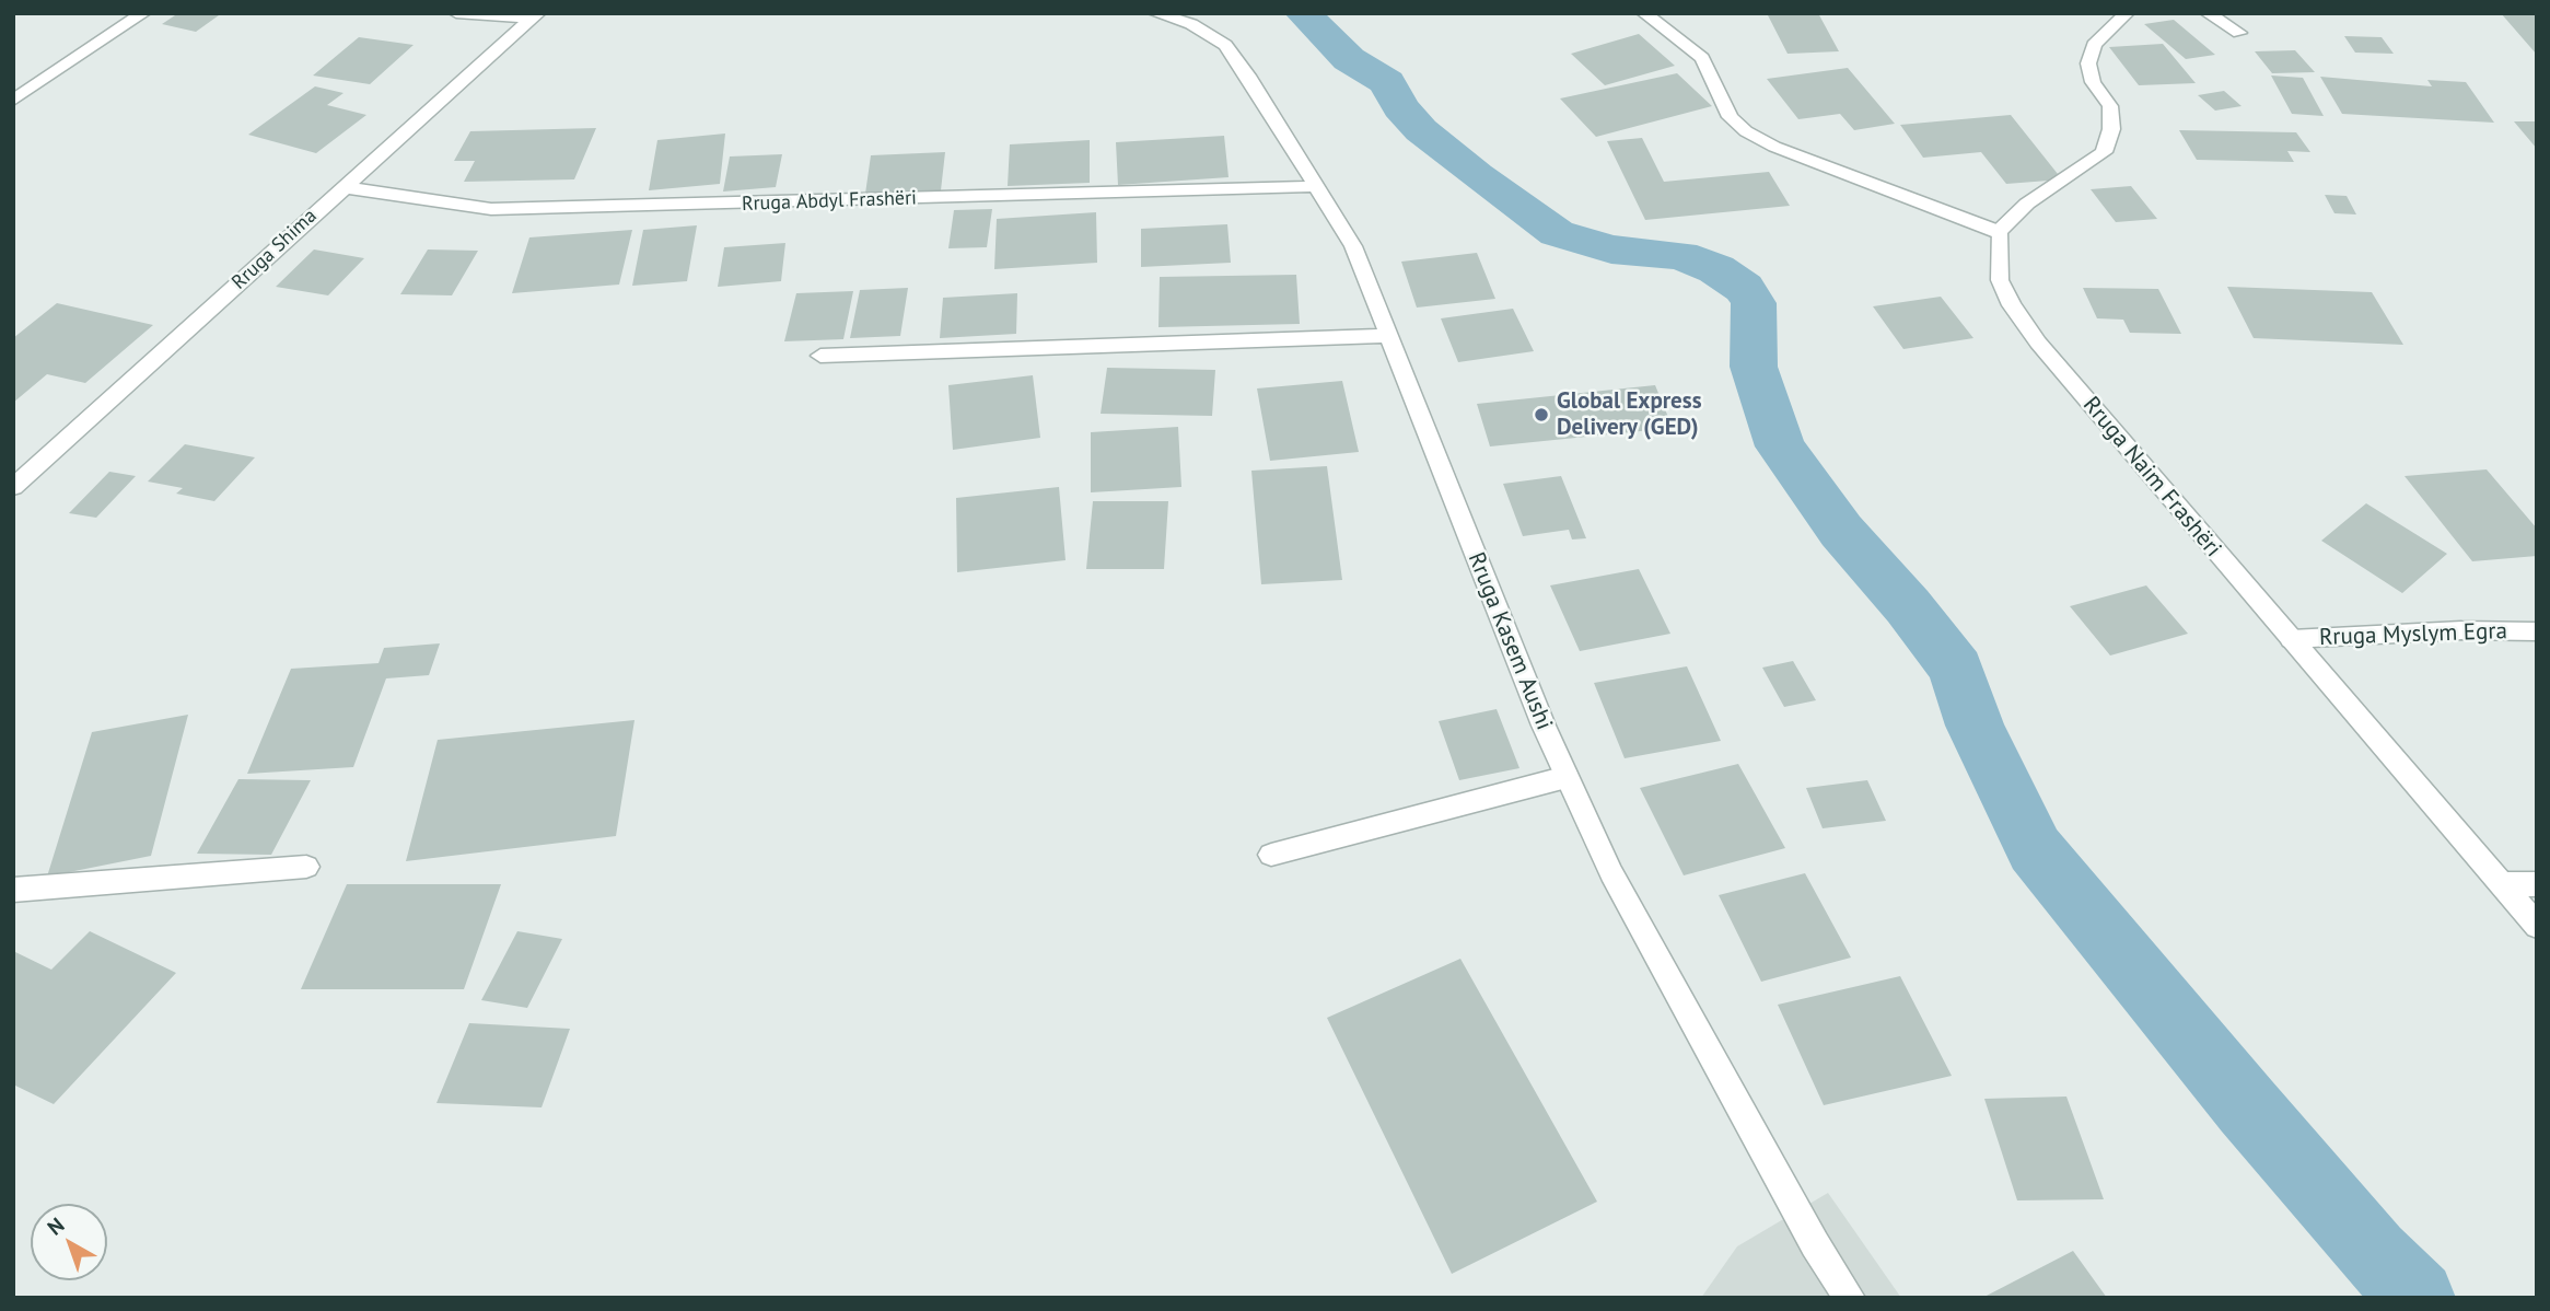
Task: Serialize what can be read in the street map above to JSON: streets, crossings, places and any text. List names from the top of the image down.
{
  "streets": {
    "street": [
      "Rruga Abdyl Frashëri",
      "Rruga Shima",
      "Rruga Naim Frashëri",
      "Rruga Myslym Egra",
      "Rruga Kasem Aushi"
    ]
  },
  "crossings": [
    ["Rruga Abdyl Frashëri", "Rruga Shima"],
    ["Rruga Abdyl Frashëri", "Rruga Kasem Aushi"],
    ["Rruga Naim Frashëri", "Rruga Myslym Egra"]
  ],
  "places": ["Global Express Delivery (GED)"],
  "north": "top left"
}
